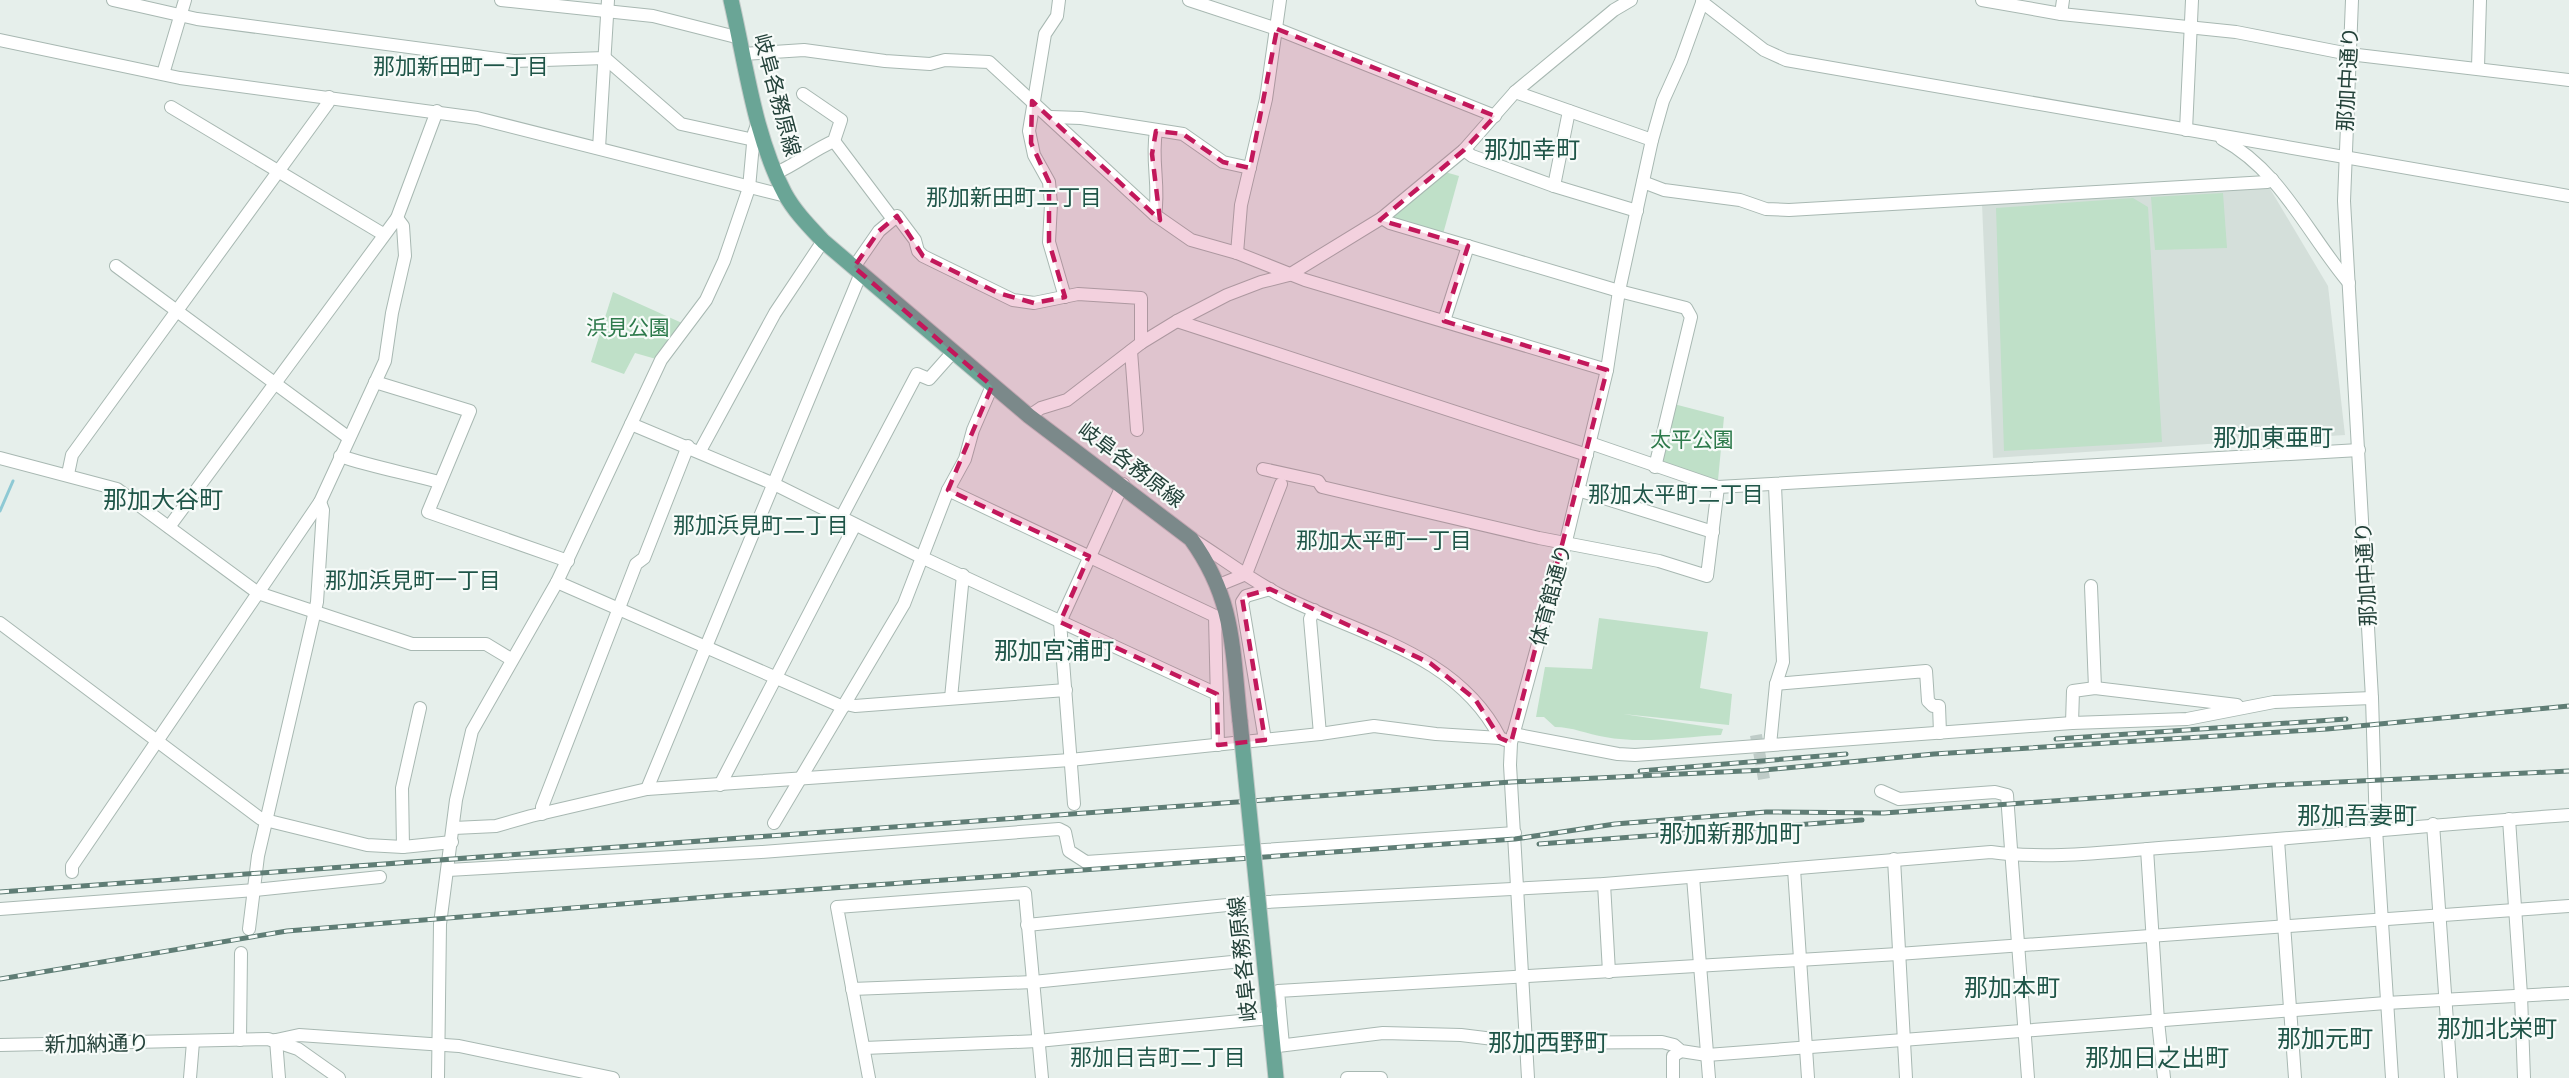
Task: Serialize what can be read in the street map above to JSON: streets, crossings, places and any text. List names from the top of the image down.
{
  "streets": {
    "main road": ["岐阜各務原線"],
    "street": ["那加中通り", "体育館通り", "新加納通り"]
  },
  "districts": [
    "那加新田町一丁目",
    "那加幸町",
    "那加新田町二丁目",
    "那加東亜町",
    "那加太平町二丁目",
    "那加大谷町",
    "那加浜見町二丁目",
    "那加太平町一丁目",
    "那加浜見町一丁目",
    "那加宮浦町",
    "那加吾妻町",
    "那加新那加町",
    "那加本町",
    "那加北栄町",
    "那加元町",
    "那加西野町",
    "那加日吉町二丁目",
    "那加日之出町"
  ],
  "parks": ["浜見公園", "太平公園"]
}
